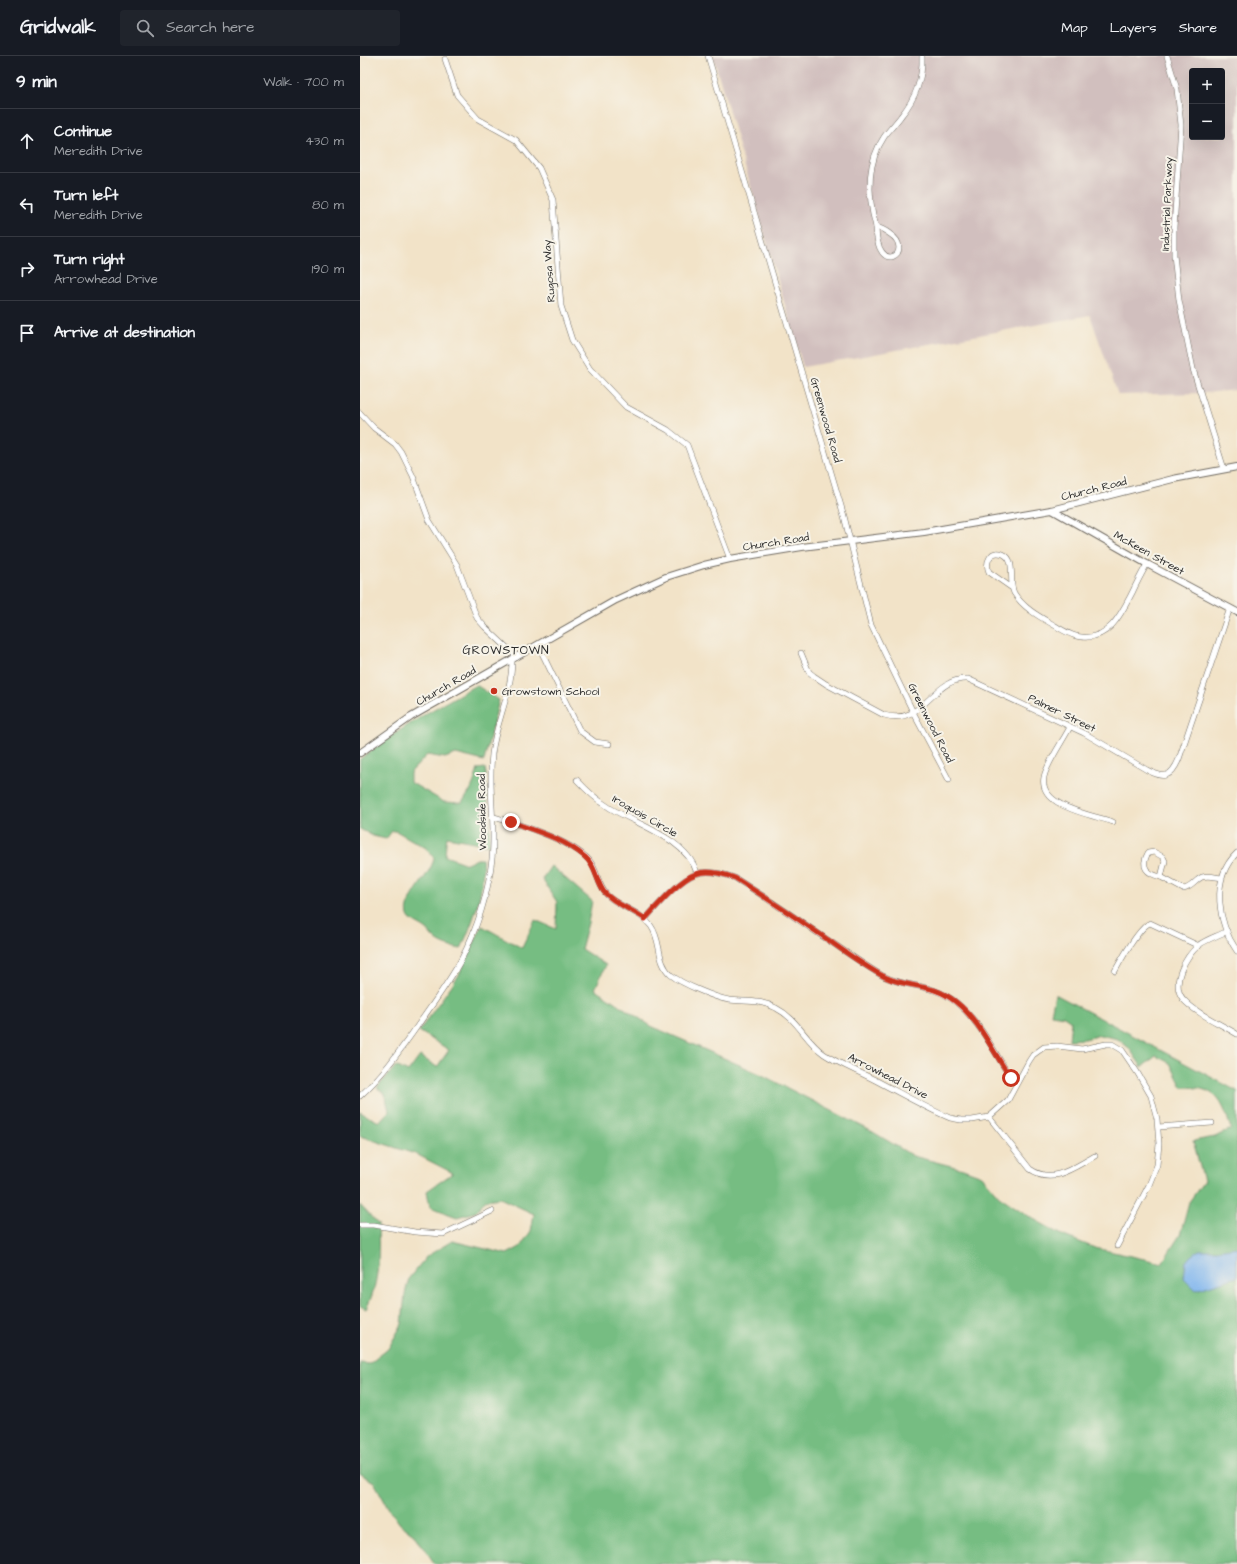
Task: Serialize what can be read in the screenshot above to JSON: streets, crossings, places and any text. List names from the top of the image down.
{
  "streets": {
    "street": [
      "Industrial Parkway",
      "Rugosa Way",
      "Greenwood Road",
      "Church Road",
      "McKeen Street",
      "Palmer Street",
      "Woodside Road",
      "Iroquois Circle",
      "Arrowhead Drive"
    ]
  },
  "crossings": [
    ["Industrial Parkway", "Church Road"],
    ["Rugosa Way", "Church Road"],
    ["Greenwood Road", "Church Road"],
    ["Greenwood Road", "Palmer Street"],
    ["Church Road", "McKeen Street"],
    ["Church Road", "Woodside Road"],
    ["McKeen Street", "Palmer Street"],
    ["Woodside Road", "Arrowhead Drive"]
  ],
  "districts": ["GROWSTOWN"],
  "places": ["Growstown School"],
  "page": {
    "header": "Gridwalk",
    "search": "Search here",
    "nav": ["Map", "Layers", "Share"],
    "heading": ["9 min", "Walk · 700 m"],
    "map_buttons": ["+", "−"],
    "list": [
      ["Continue", "Meredith Drive", "430 m"],
      ["Turn left", "Meredith Drive", "80 m"],
      ["Turn right", "Arrowhead Drive", "190 m"],
      "Arrive at destination"
    ]
  }
}
